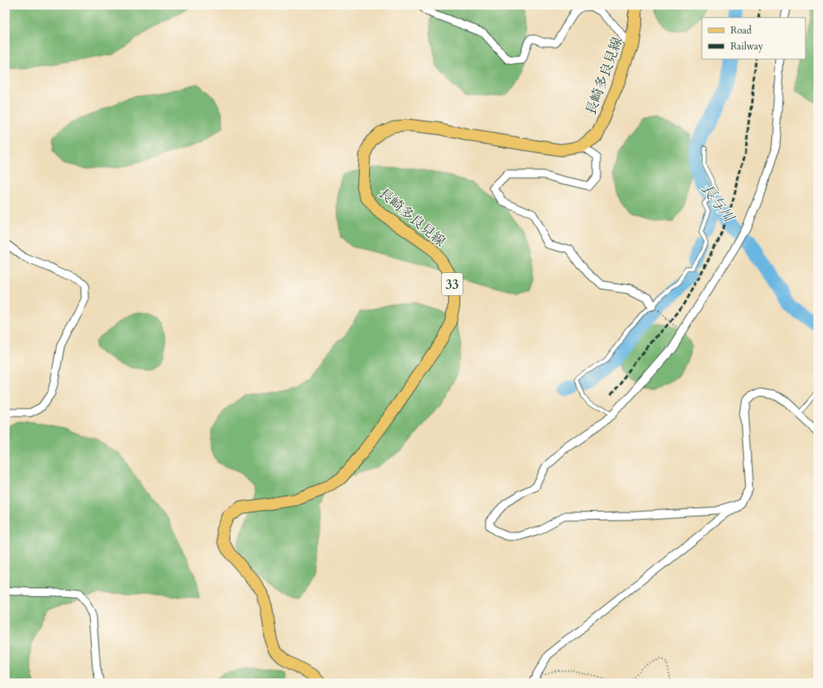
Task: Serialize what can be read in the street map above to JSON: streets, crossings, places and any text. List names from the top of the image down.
{
  "streets": {
    "main road": ["長崎多良見線", "33"]
  },
  "water": ["長与川"],
  "legend": ["Road", "Railway"]
}
